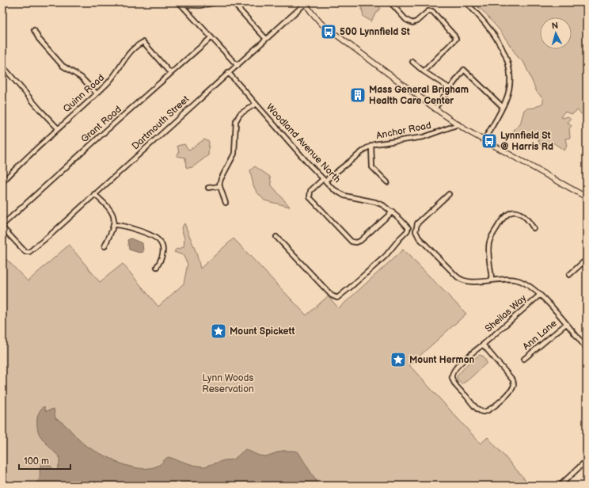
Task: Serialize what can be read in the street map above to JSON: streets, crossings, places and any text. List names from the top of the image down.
{
  "streets": {
    "street": [
      "Quinn Road",
      "Dartmouth Street",
      "Grant Road",
      "Anchor Road",
      "Woodland Avenue North",
      "Sheilas Way",
      "Ann Lane"
    ]
  },
  "crossings": [
    ["Quinn Road", "Grant Road"],
    ["Dartmouth Street", "Grant Road"],
    ["Dartmouth Street", "Woodland Avenue North"],
    ["Anchor Road", "Woodland Avenue North"]
  ],
  "parks": ["Lynn Woods Reservation"],
  "places": {
    "bus stop": ["500 Lynnfield St", "Lynnfield St @ Harris Rd"],
    "building": ["Mass General Brigham Health Care Center"],
    "place": ["Mount Spickett", "Mount Hermon"]
  },
  "scale_bar": "100 m",
  "north": "top"
}
